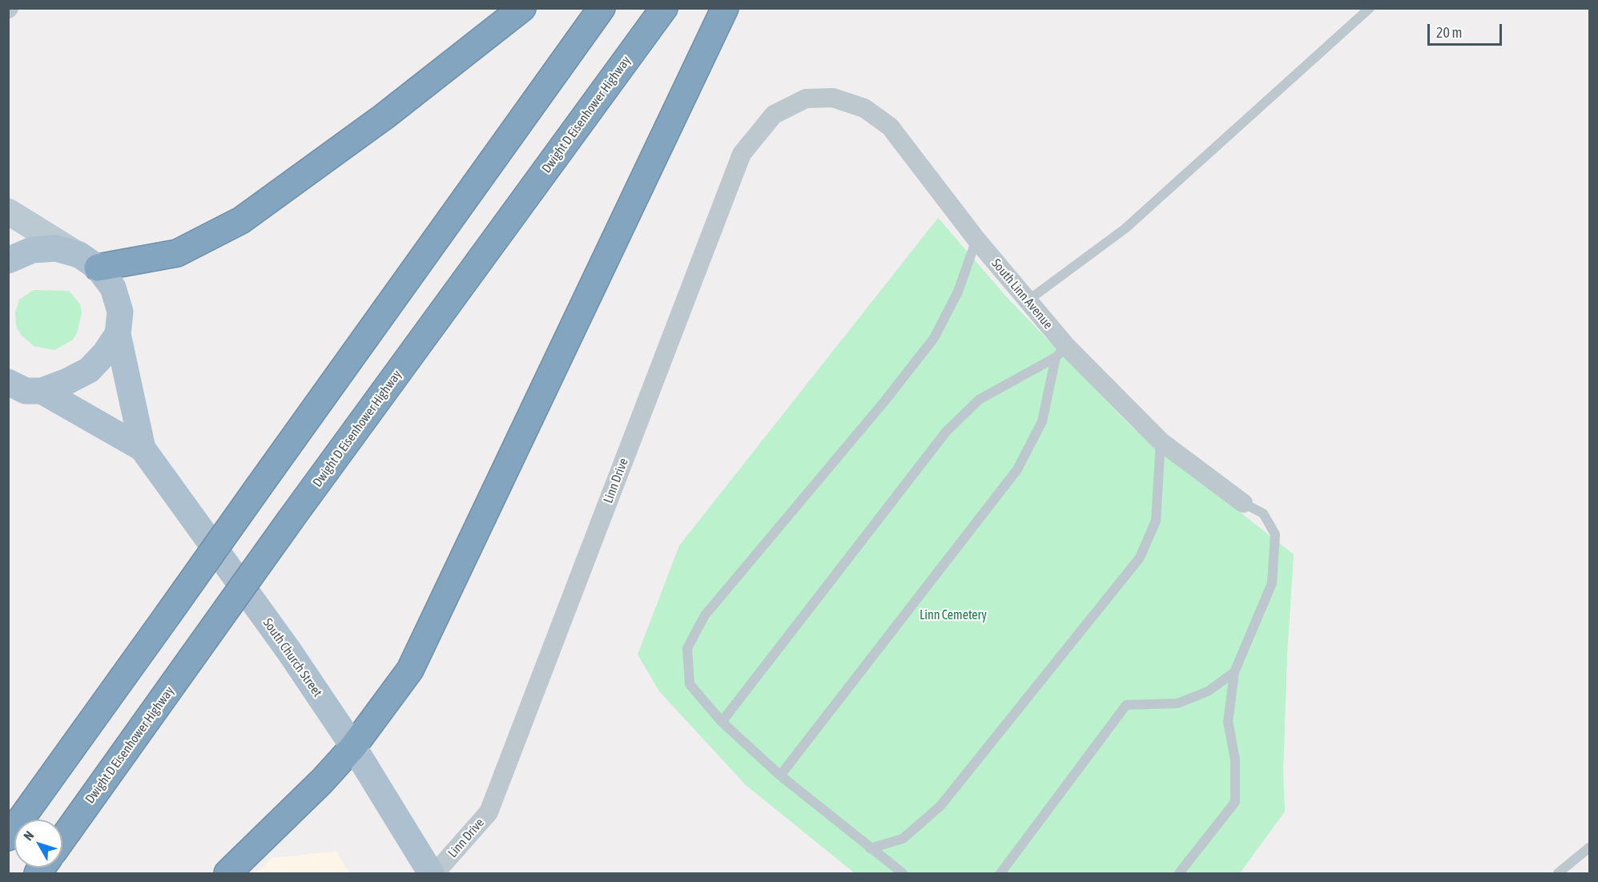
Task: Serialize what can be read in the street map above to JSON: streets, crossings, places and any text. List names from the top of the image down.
{
  "streets": {
    "highway": ["Dwight D Eisenhower Highway"],
    "main road": ["South Church Street"],
    "street": ["South Linn Avenue", "Linn Drive"]
  },
  "crossings": [
    ["South Linn Avenue", "Linn Drive"]
  ],
  "parks": ["Linn Cemetery"],
  "scale_bar": "20 m",
  "north": "top left"
}
